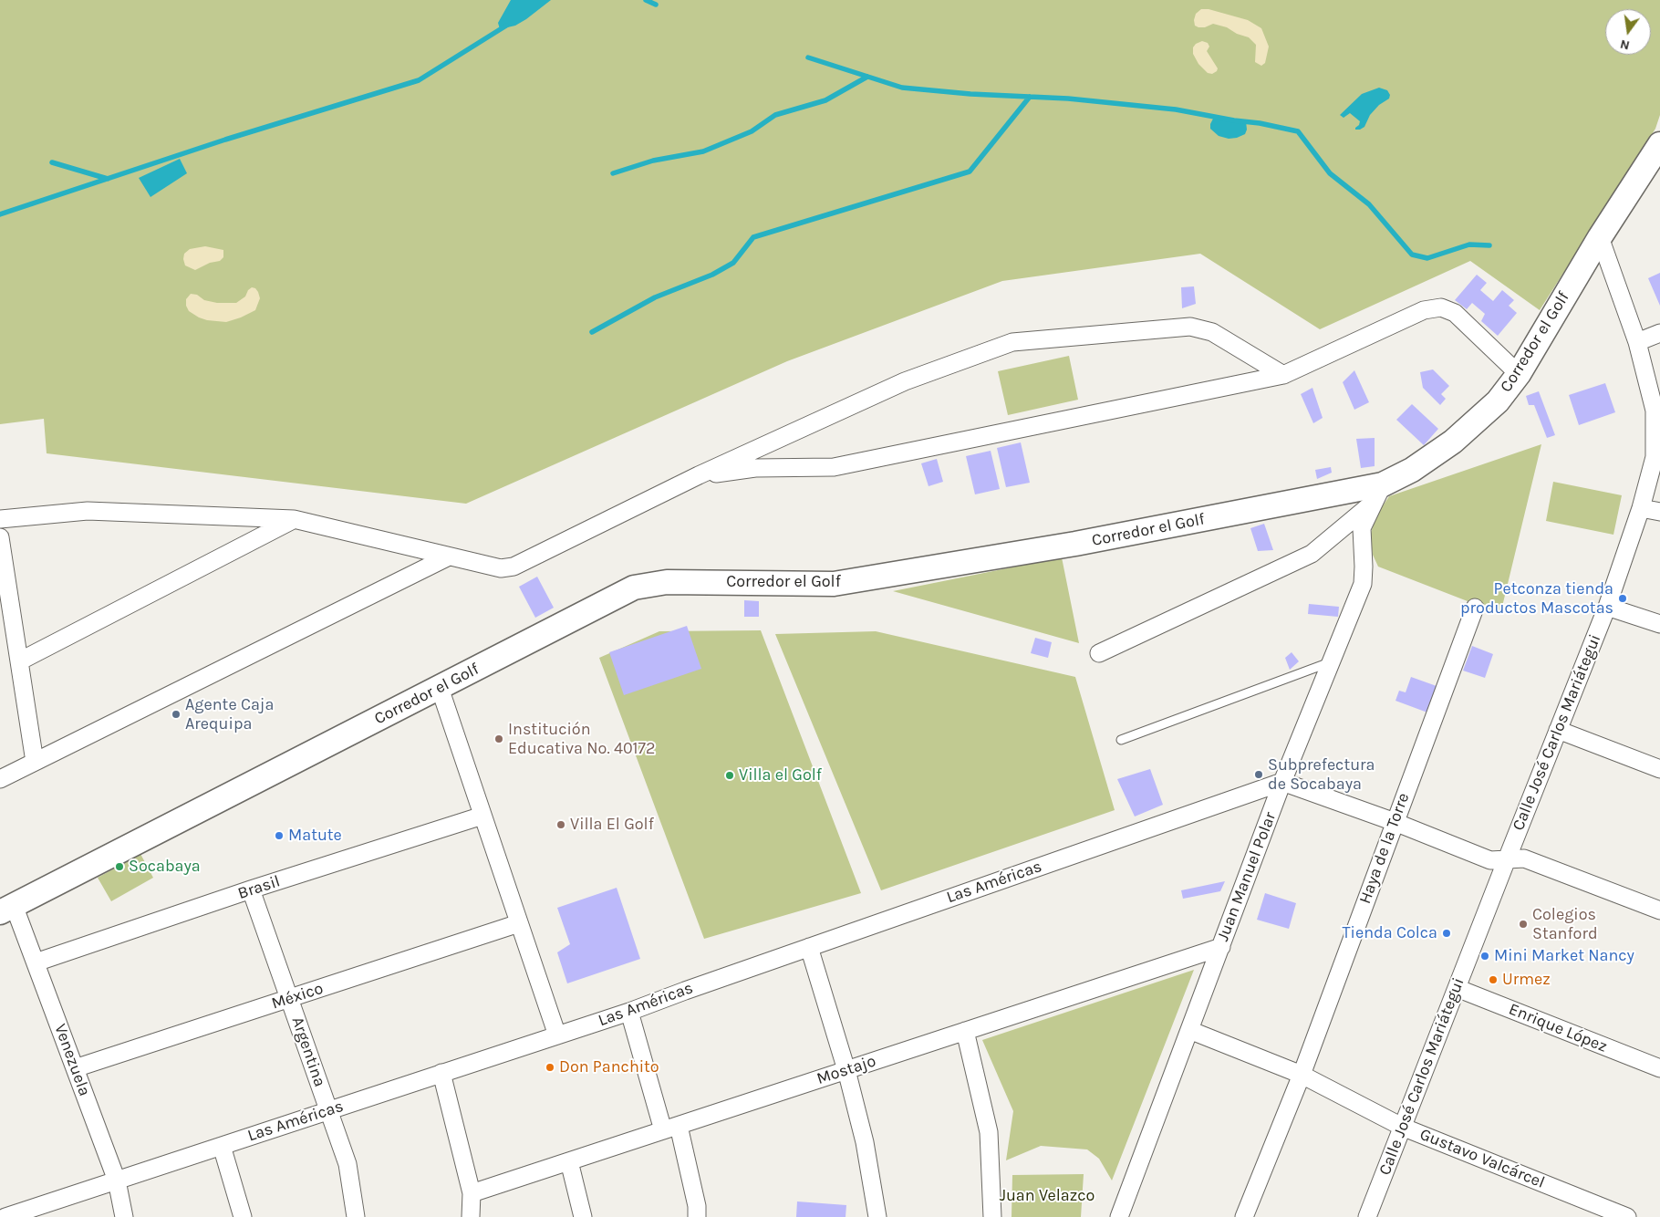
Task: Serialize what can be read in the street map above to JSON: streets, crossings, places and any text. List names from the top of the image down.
{
  "streets": {
    "street": [
      "Corredor el Golf",
      "Calle José Carlos Mariátegui",
      "Haya de la Torre",
      "Juan Manuel Polar",
      "Las Américas",
      "Brasil",
      "México",
      "Enrique López",
      "Argentina",
      "Venezuela",
      "Mostajo",
      "Gustavo Valcárcel"
    ]
  },
  "crossings": [
    ["Corredor el Golf", "Calle José Carlos Mariátegui"],
    ["Corredor el Golf", "Juan Manuel Polar"],
    ["Corredor el Golf", "Venezuela"],
    ["Calle José Carlos Mariátegui", "Enrique López"],
    ["Calle José Carlos Mariátegui", "Gustavo Valcárcel"],
    ["Haya de la Torre", "Gustavo Valcárcel"],
    ["Juan Manuel Polar", "Las Américas"],
    ["Juan Manuel Polar", "Mostajo"],
    ["Juan Manuel Polar", "Gustavo Valcárcel"],
    ["Las Américas", "Argentina"],
    ["Las Américas", "Venezuela"],
    ["Brasil", "Argentina"],
    ["Brasil", "Venezuela"],
    ["México", "Argentina"],
    ["México", "Venezuela"]
  ],
  "parks": ["Juan Velazco"],
  "places": [
    "Petconza tienda productos Mascotas",
    "Agente Caja Arequipa",
    "Institución Educativa No. 40172",
    "Subprefectura de Socabaya",
    "Villa el Golf",
    "Villa El Golf",
    "Matute",
    "Socabaya",
    "Colegios Stanford",
    "Tienda Colca",
    "Mini Market Nancy",
    "Urmez",
    "Don Panchito"
  ],
  "north": "bottom"
}
